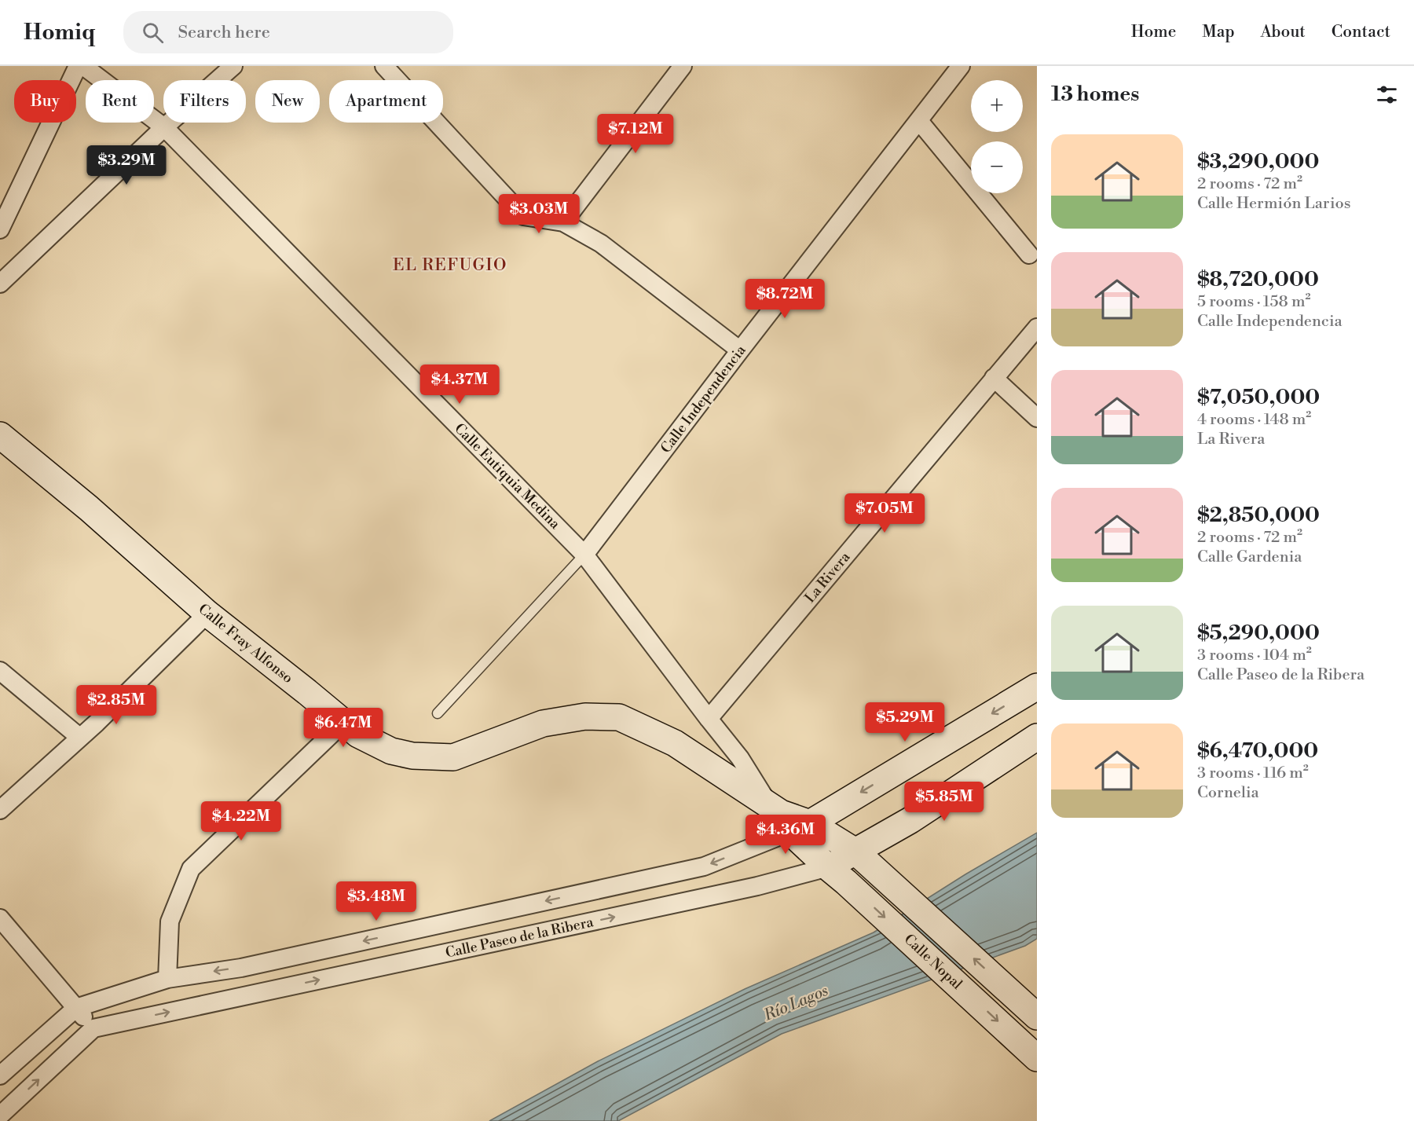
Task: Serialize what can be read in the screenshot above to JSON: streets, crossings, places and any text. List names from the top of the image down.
{
  "streets": {
    "street": [
      "Calle Independencia",
      "Calle Eutiquia Medina",
      "La Rivera",
      "Calle Fray Alfonso",
      "Calle Paseo de la Ribera",
      "Calle Nopal"
    ]
  },
  "crossings": [
    ["Calle Independencia", "Calle Eutiquia Medina"],
    ["Calle Eutiquia Medina", "La Rivera"],
    ["Calle Eutiquia Medina", "Calle Fray Alfonso"],
    ["Calle Eutiquia Medina", "Calle Paseo de la Ribera"],
    ["Calle Fray Alfonso", "Calle Paseo de la Ribera"],
    ["Calle Fray Alfonso", "Calle Nopal"],
    ["Calle Paseo de la Ribera", "Calle Nopal"]
  ],
  "districts": ["EL REFUGIO"],
  "water": ["Río Lagos"],
  "page": {
    "header": "Homiq",
    "search": "Search here",
    "nav": [
      "Home",
      "Map",
      "About",
      "Contact"
    ],
    "heading": "13 homes",
    "map_buttons": ["+", "−"],
    "chip": [
      "Buy",
      "Rent",
      "Filters",
      "New",
      "Apartment"
    ],
    "price": [
      "$7.12M",
      "$3.29M",
      "$3.03M",
      "$8.72M",
      "$4.37M",
      "$7.05M",
      "$2.85M",
      "$5.29M",
      "$6.47M",
      "$5.85M",
      "$4.22M",
      "$4.36M",
      "$3.48M"
    ],
    "list": [
      {
        "name": "$3,290,000",
        "note": "2 rooms · 72 m² · Calle Hermión Larios"
      },
      {
        "name": "$8,720,000",
        "note": "5 rooms · 158 m² · Calle Independencia"
      },
      {
        "name": "$7,050,000",
        "note": "4 rooms · 148 m² · La Rivera"
      },
      {
        "name": "$2,850,000",
        "note": "2 rooms · 72 m² · Calle Gardenia"
      },
      {
        "name": "$5,290,000",
        "note": "3 rooms · 104 m² · Calle Paseo de la Ribera"
      },
      {
        "name": "$6,470,000",
        "note": "3 rooms · 116 m² · Cornelia"
      }
    ]
  }
}
